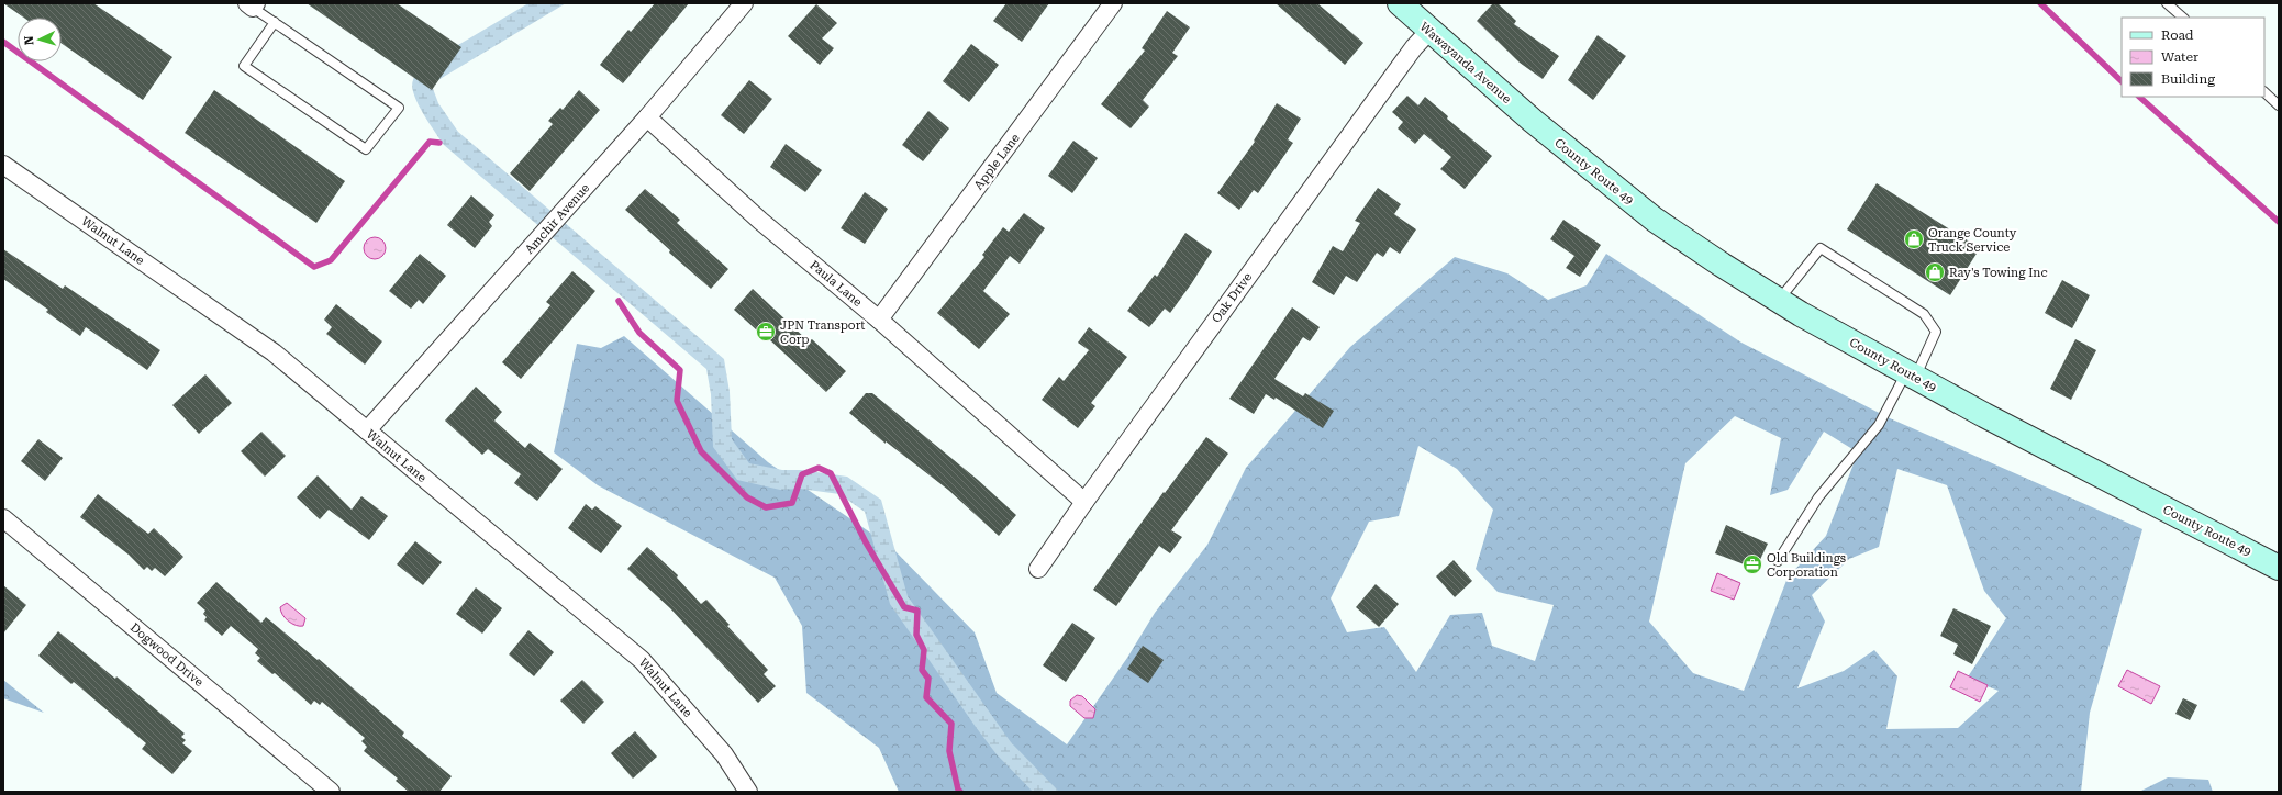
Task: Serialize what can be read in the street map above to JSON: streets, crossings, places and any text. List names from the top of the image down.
{
  "streets": {
    "street": [
      "Wawayanda Avenue",
      "Apple Lane",
      "County Route 49",
      "Amchir Avenue",
      "Walnut Lane",
      "Paula Lane",
      "Oak Drive",
      "Dogwood Drive"
    ]
  },
  "crossings": [
    ["Wawayanda Avenue", "County Route 49"],
    ["Wawayanda Avenue", "Oak Drive"],
    ["Apple Lane", "Paula Lane"],
    ["Amchir Avenue", "Walnut Lane"],
    ["Amchir Avenue", "Paula Lane"],
    ["Paula Lane", "Oak Drive"]
  ],
  "places": {
    "shop": ["Orange County Truck Service", "Ray's Towing Inc"],
    "office": ["JPN Transport Corp", "Old Buildings Corporation"]
  },
  "legend": ["Road", "Water", "Building"],
  "north": "left"
}
